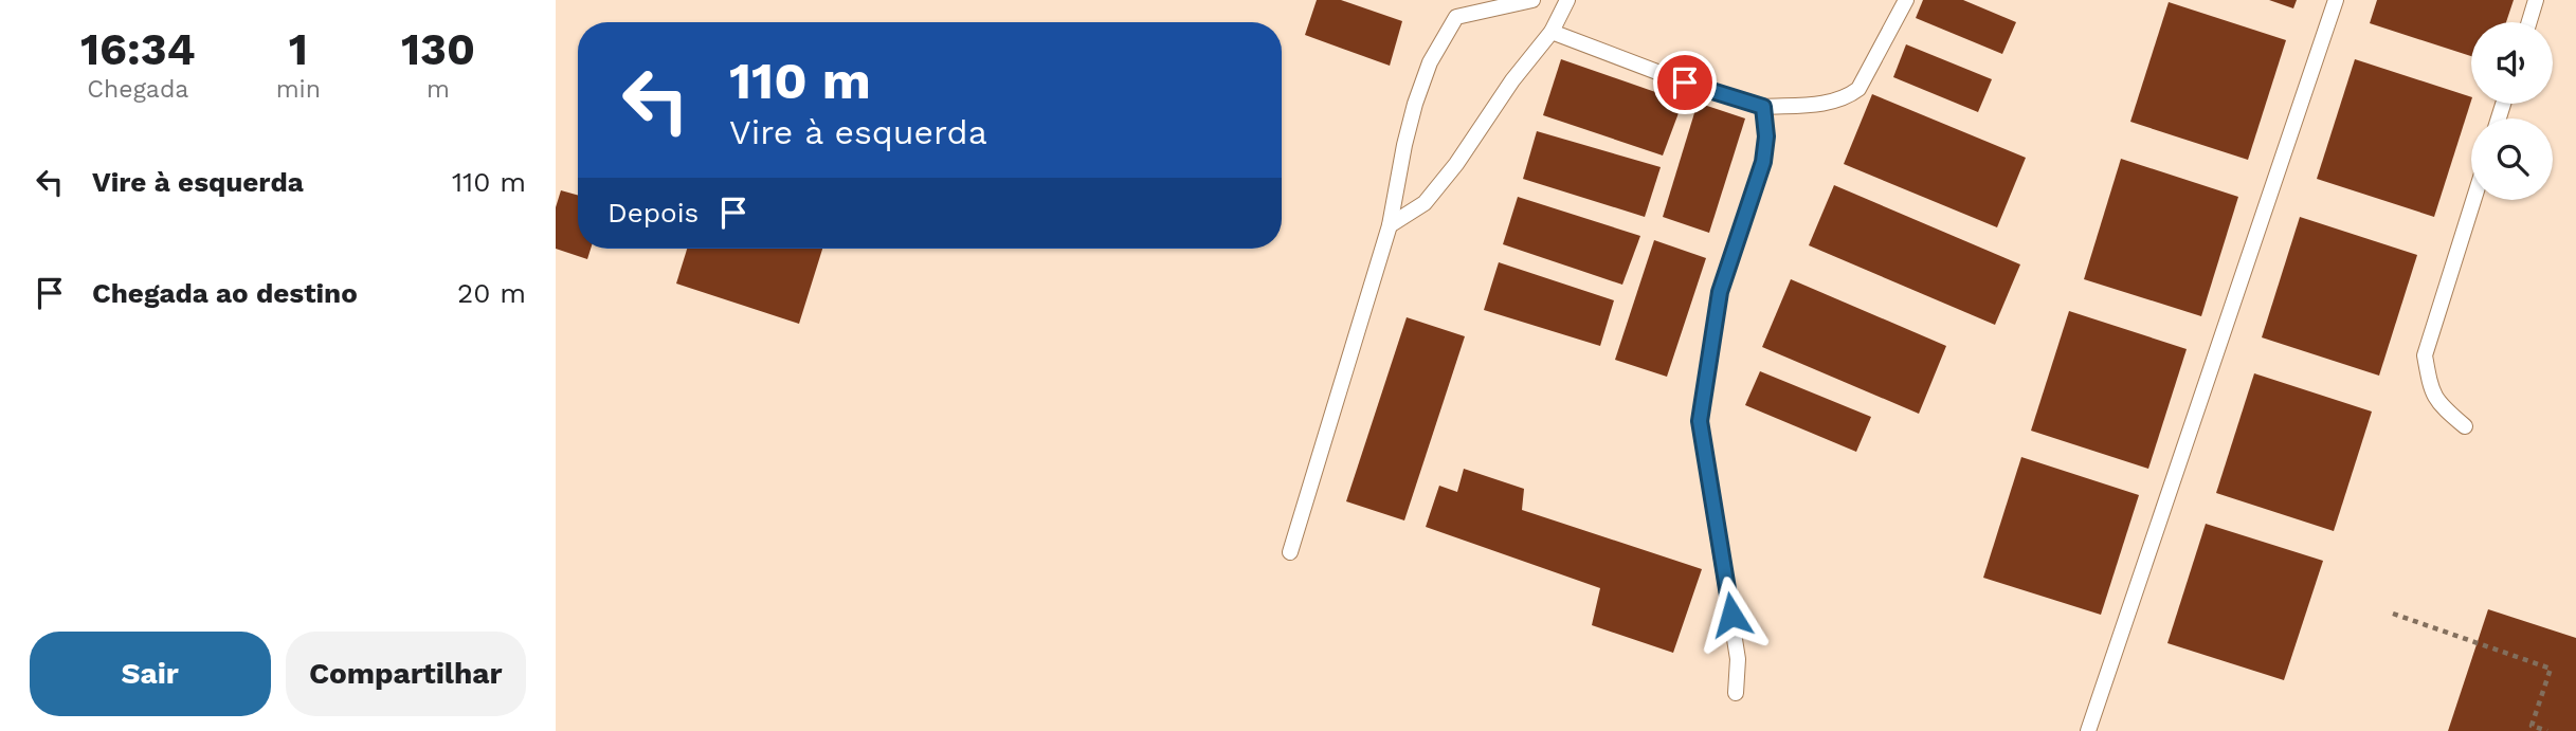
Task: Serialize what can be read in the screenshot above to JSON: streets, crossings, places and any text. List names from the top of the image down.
{
  "page": {
    "eta": [
      "16:34",
      "Chegada",
      "1",
      "min",
      "130",
      "m"
    ],
    "turn": ["110 m", "Vire à esquerda"],
    "list": [
      {
        "name": "Vire à esquerda",
        "value": "110 m"
      },
      {
        "name": "Chegada ao destino",
        "value": "20 m"
      }
    ],
    "then": "Depois",
    "buttons": ["Sair", "Compartilhar"]
  }
}
